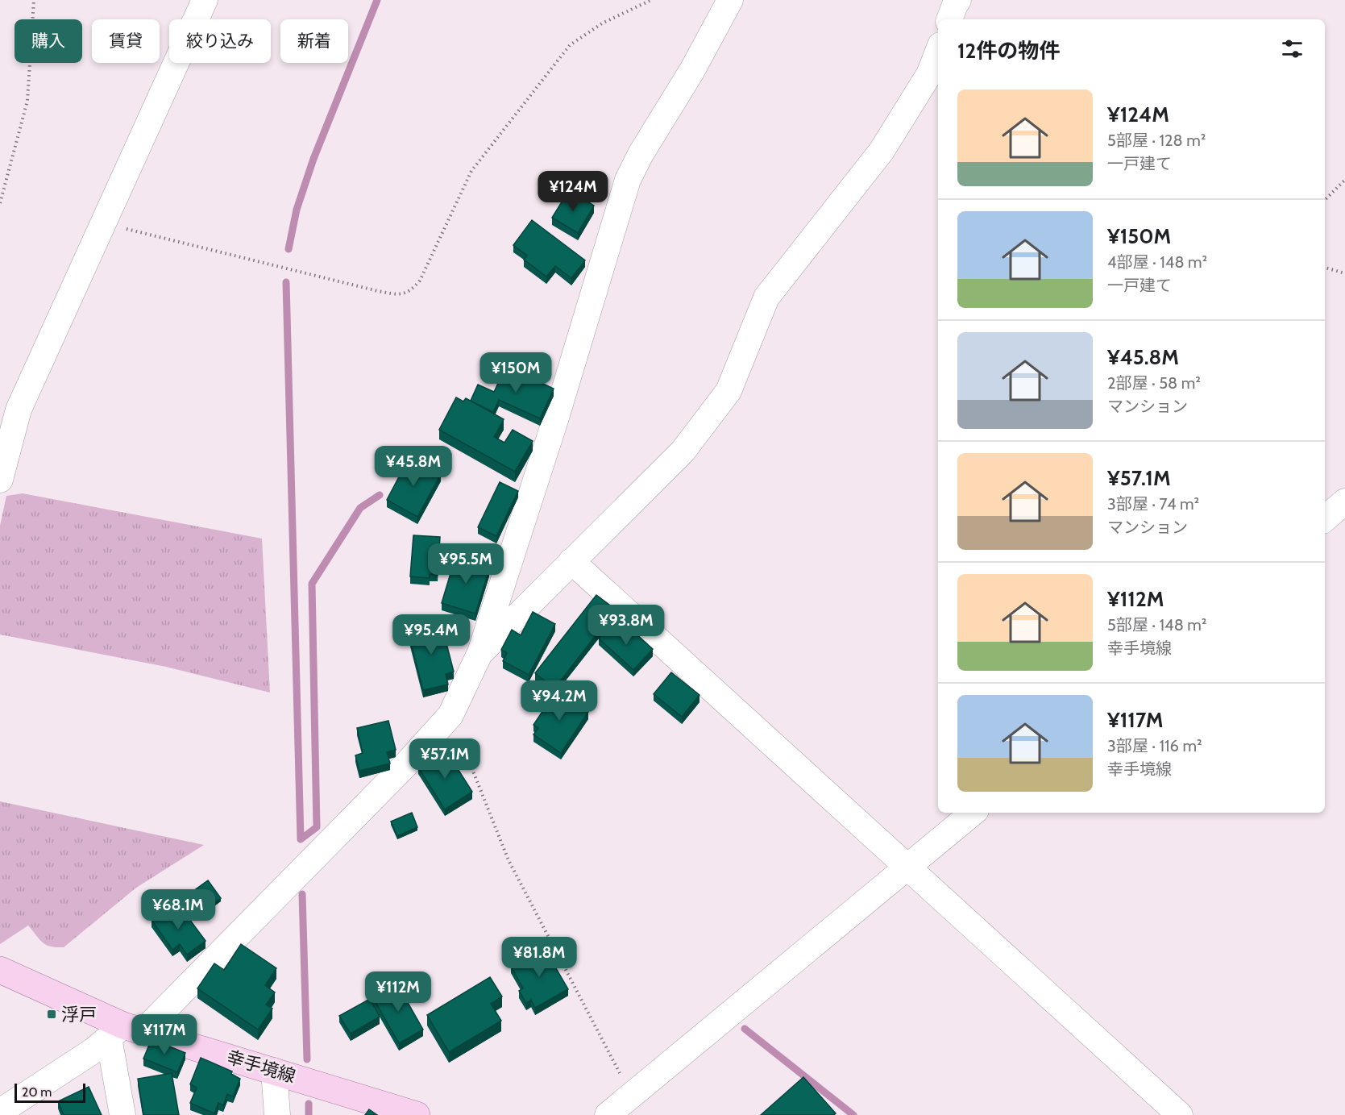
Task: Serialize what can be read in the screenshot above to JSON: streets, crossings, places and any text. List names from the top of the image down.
{
  "streets": {
    "main road": ["幸手境線"]
  },
  "places": {
    "transit": ["浮戸"]
  },
  "scale_bar": "20 m",
  "page": {
    "chip": [
      "購入",
      "賃貸",
      "絞り込み",
      "新着"
    ],
    "heading": "12件の物件",
    "list": [
      {
        "name": "¥124M",
        "note": "5部屋 · 128 m² · 一戸建て"
      },
      {
        "name": "¥150M",
        "note": "4部屋 · 148 m² · 一戸建て"
      },
      {
        "name": "¥45.8M",
        "note": "2部屋 · 58 m² · マンション"
      },
      {
        "name": "¥57.1M",
        "note": "3部屋 · 74 m² · マンション"
      },
      {
        "name": "¥112M",
        "note": "5部屋 · 148 m² · 幸手境線"
      },
      {
        "name": "¥117M",
        "note": "3部屋 · 116 m² · 幸手境線"
      }
    ],
    "price": [
      "¥124M",
      "¥150M",
      "¥45.8M",
      "¥95.5M",
      "¥93.8M",
      "¥95.4M",
      "¥94.2M",
      "¥57.1M",
      "¥68.1M",
      "¥81.8M",
      "¥112M",
      "¥117M"
    ],
    "scale": "20 m"
  }
}
